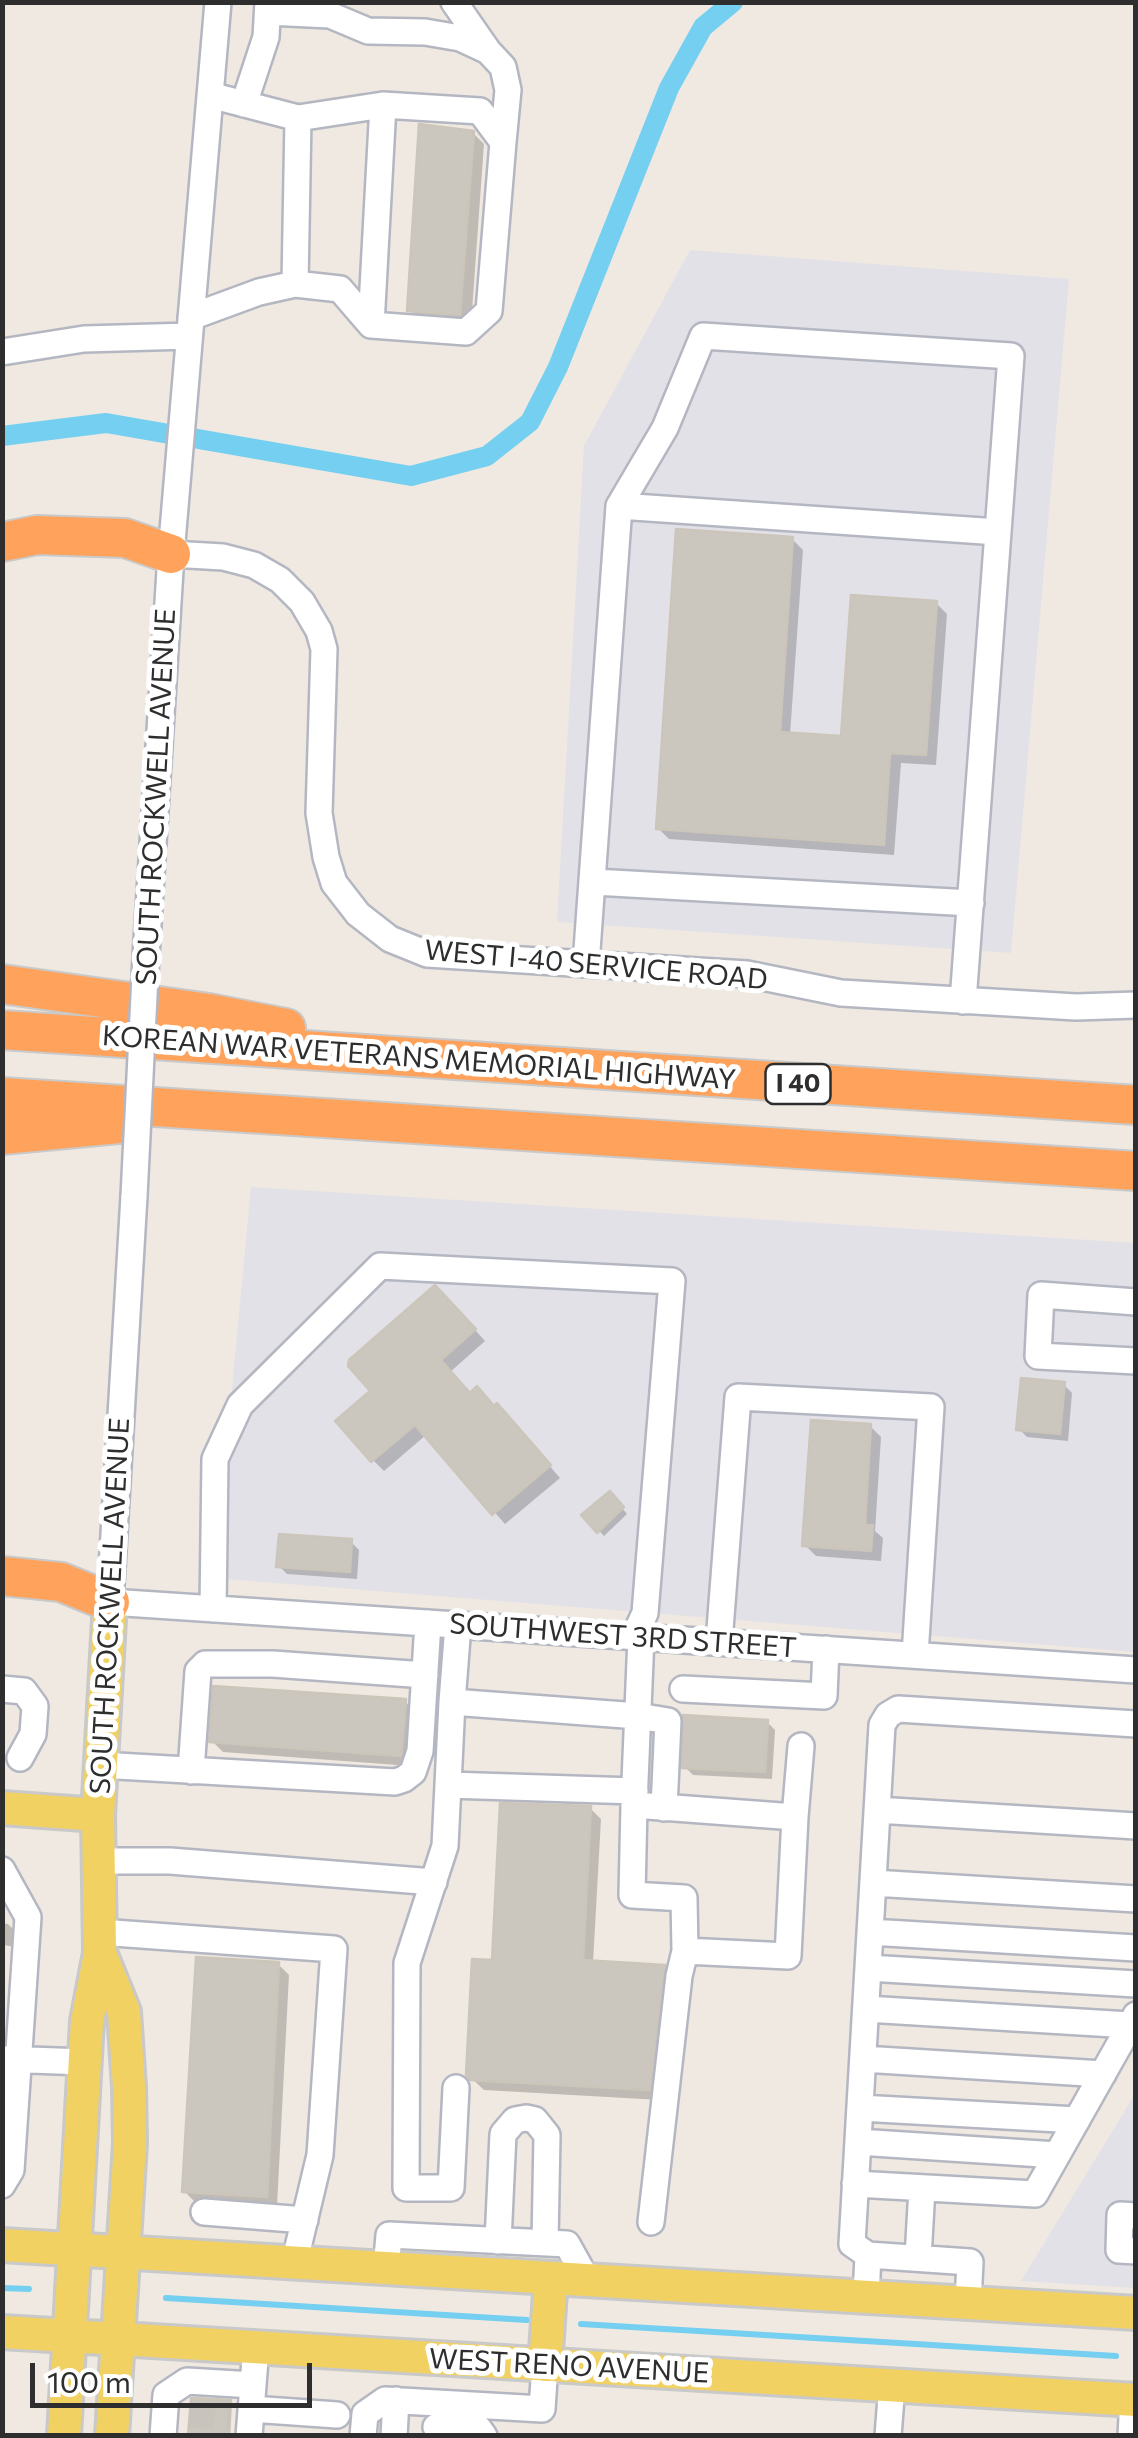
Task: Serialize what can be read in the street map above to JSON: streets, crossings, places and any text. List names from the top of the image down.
{
  "streets": {
    "highway": ["KOREAN WAR VETERANS MEMORIAL HIGHWAY", "I 40"],
    "main road": ["SOUTH ROCKWELL AVENUE", "WEST RENO AVENUE"],
    "street": ["WEST I-40 SERVICE ROAD", "SOUTHWEST 3RD STREET"]
  },
  "crossings": [
    ["SOUTH ROCKWELL AVENUE", "WEST I-40 SERVICE ROAD"],
    ["SOUTH ROCKWELL AVENUE", "SOUTHWEST 3RD STREET"]
  ],
  "scale_bar": "100 m"
}
